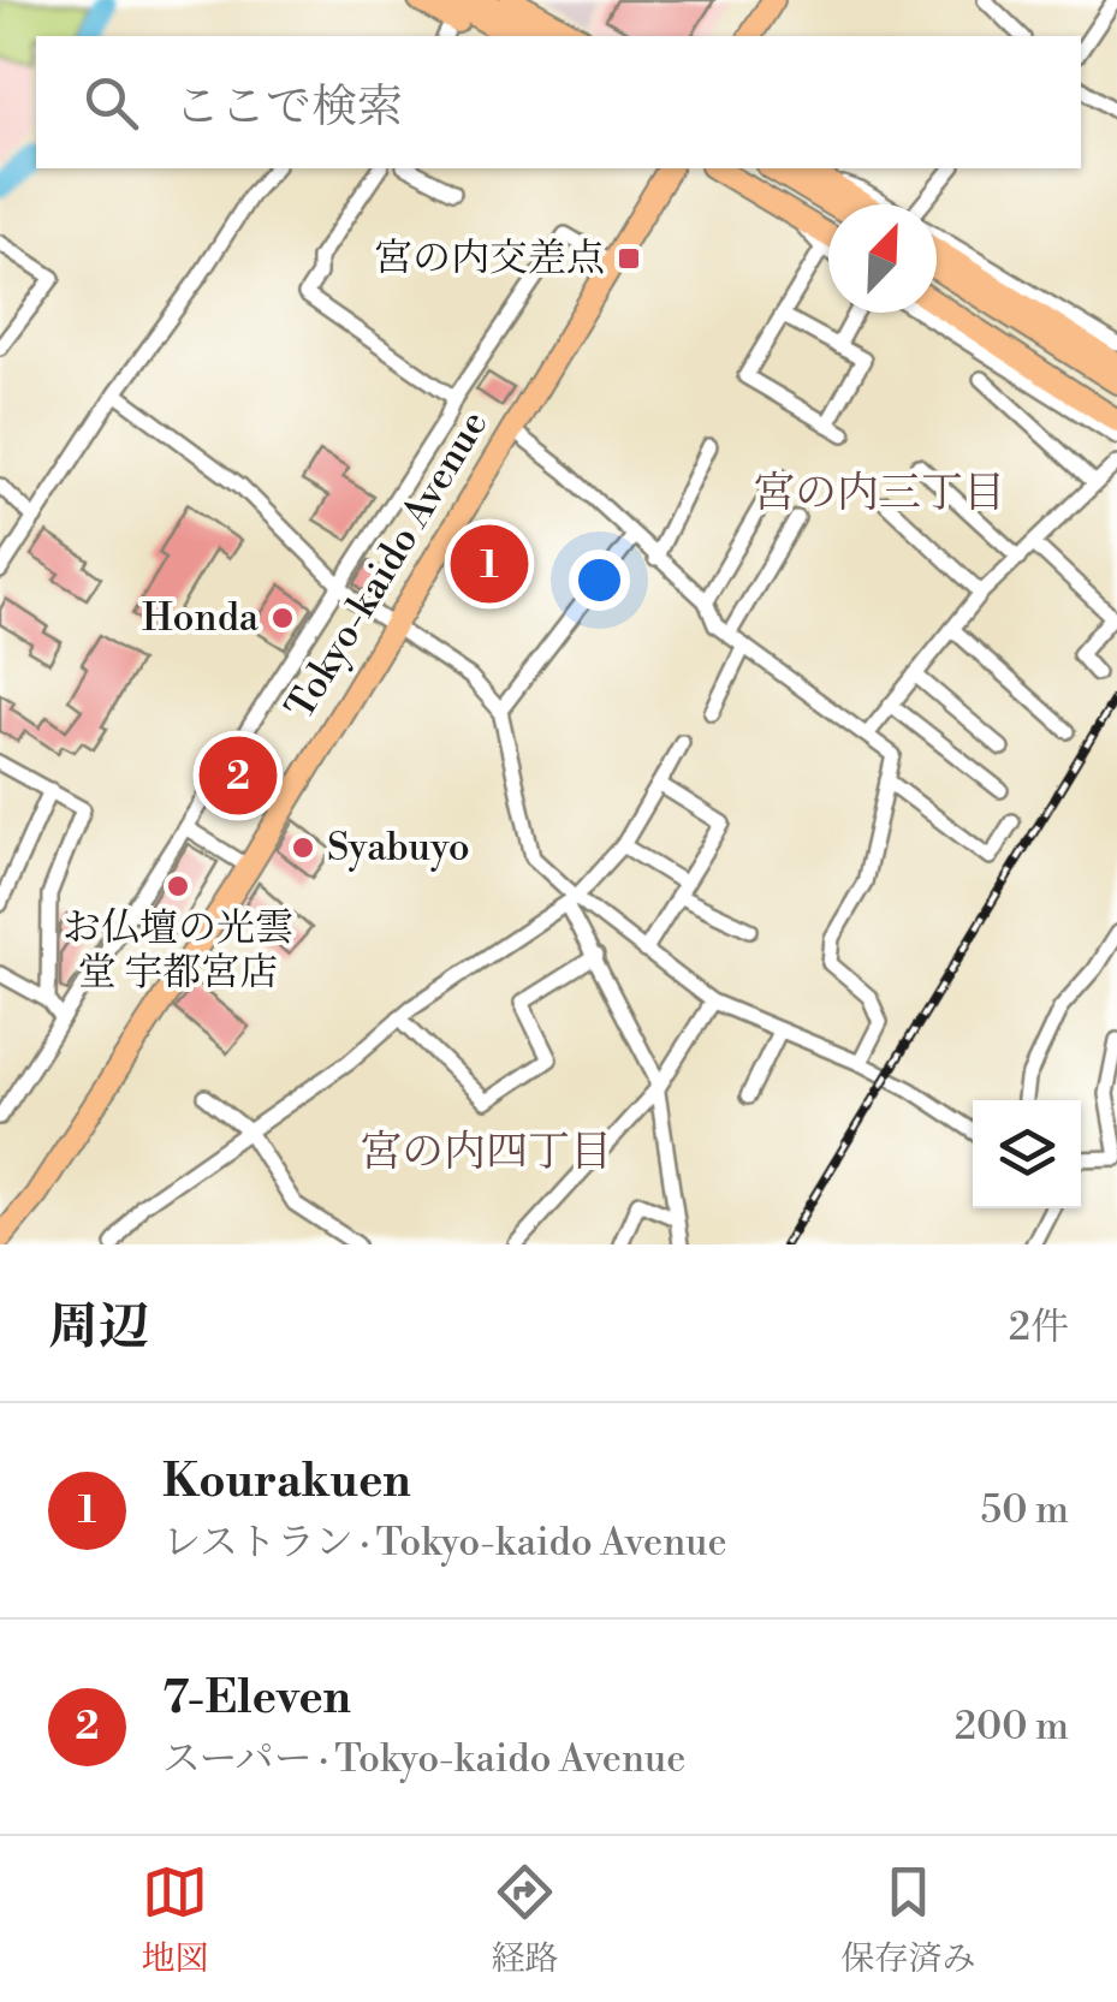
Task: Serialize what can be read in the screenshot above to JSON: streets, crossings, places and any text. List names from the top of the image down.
{
  "streets": {
    "highway": ["Tokyo-kaido Avenue"]
  },
  "districts": ["宮の内三丁目", "宮の内四丁目"],
  "places": {
    "transit": ["宮の内交差点"],
    "other": ["Honda", "Syabuyo", "お仏壇の光雲 堂 宇都宮店"]
  },
  "north": "top right",
  "page": {
    "search": "ここで検索",
    "pins": ["1", "2"],
    "heading": ["周辺", "2件"],
    "list": [
      {
        "mark": "1",
        "name": "Kourakuen",
        "note": "レストラン · Tokyo-kaido Avenue",
        "value": "50 m"
      },
      {
        "mark": "2",
        "name": "7-Eleven",
        "note": "スーパー · Tokyo-kaido Avenue",
        "value": "200 m"
      }
    ],
    "nav": ["地図", "経路", "保存済み"]
  }
}
